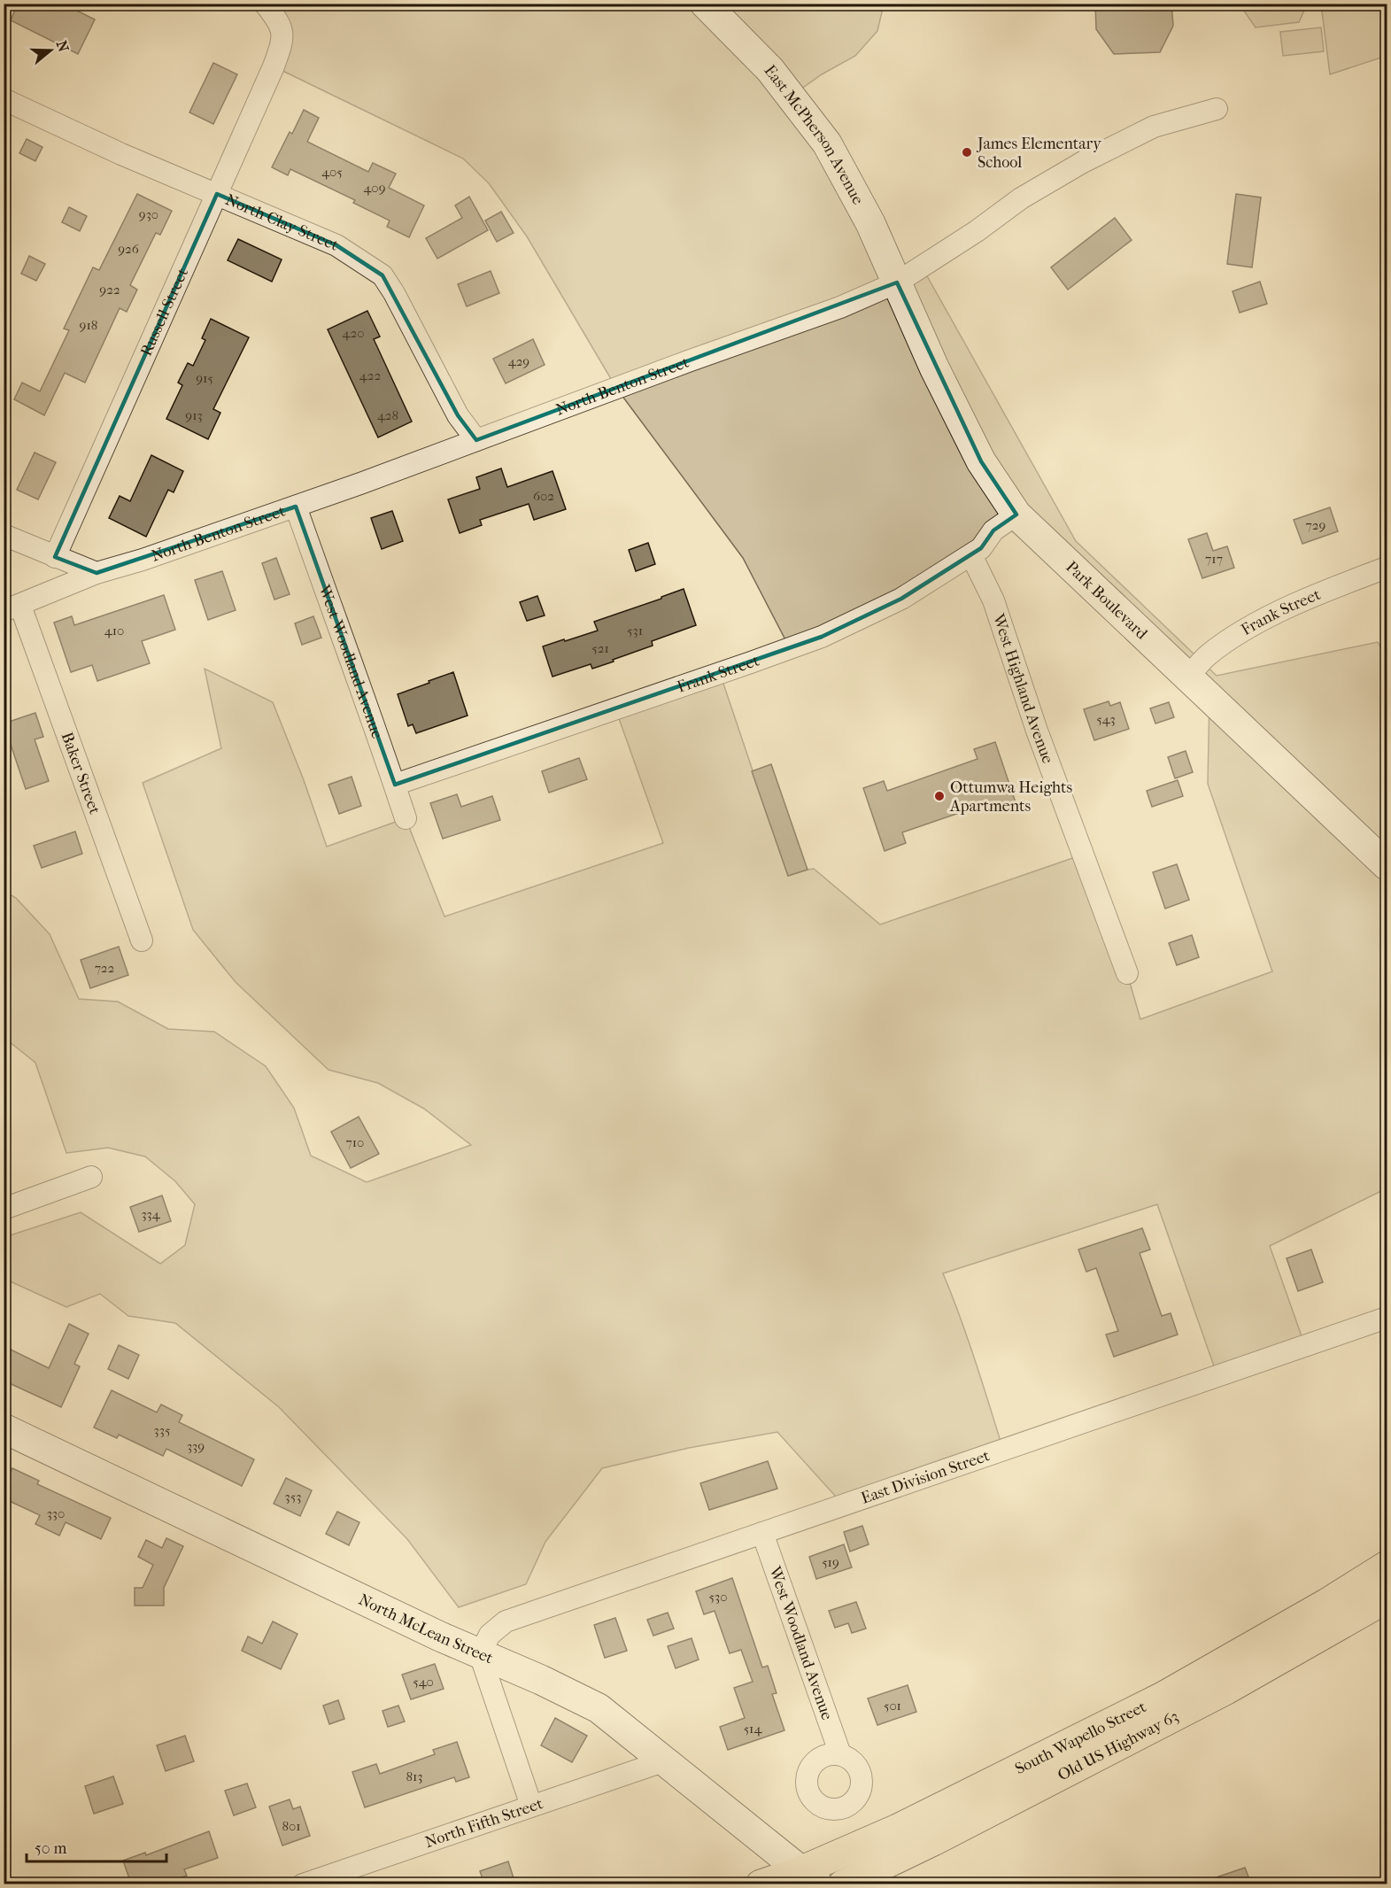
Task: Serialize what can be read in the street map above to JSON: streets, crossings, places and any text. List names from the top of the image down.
{
  "streets": {
    "highway": ["South Wapello Street", "Old US Highway 63"],
    "main road": ["East McPherson Avenue", "Park Boulevard", "North McLean Street"],
    "street": [
      "North Clay Street",
      "Russell Street",
      "North Benton Street",
      "Frank Street",
      "West Woodland Avenue",
      "West Highland Avenue",
      "Baker Street",
      "East Division Street",
      "North Fifth Street"
    ]
  },
  "crossings": [
    ["East McPherson Avenue", "North Benton Street"],
    ["East McPherson Avenue", "Park Boulevard"],
    ["North Clay Street", "Russell Street"],
    ["North Clay Street", "North Benton Street"],
    ["North Benton Street", "Park Boulevard"],
    ["North Benton Street", "West Woodland Avenue"],
    ["North Benton Street", "Baker Street"],
    ["Park Boulevard", "Frank Street"],
    ["Frank Street", "West Woodland Avenue"],
    ["Frank Street", "West Highland Avenue"],
    ["West Woodland Avenue", "East Division Street"],
    ["East Division Street", "North McLean Street"],
    ["North McLean Street", "South Wapello Street"],
    ["North McLean Street", "North Fifth Street"]
  ],
  "places": ["James Elementary School", "Ottumwa Heights Apartments"],
  "house_numbers": [
    "405",
    "409",
    "930",
    "926",
    "922",
    "918",
    "420",
    "429",
    "422",
    "915",
    "913",
    "428",
    "602",
    "729",
    "717",
    "410",
    "531",
    "521",
    "543",
    "722",
    "710",
    "334",
    "335",
    "339",
    "353",
    "330",
    "519",
    "530",
    "540",
    "501",
    "514",
    "813",
    "801"
  ],
  "scale_bar": "50 m",
  "north": "right"
}
